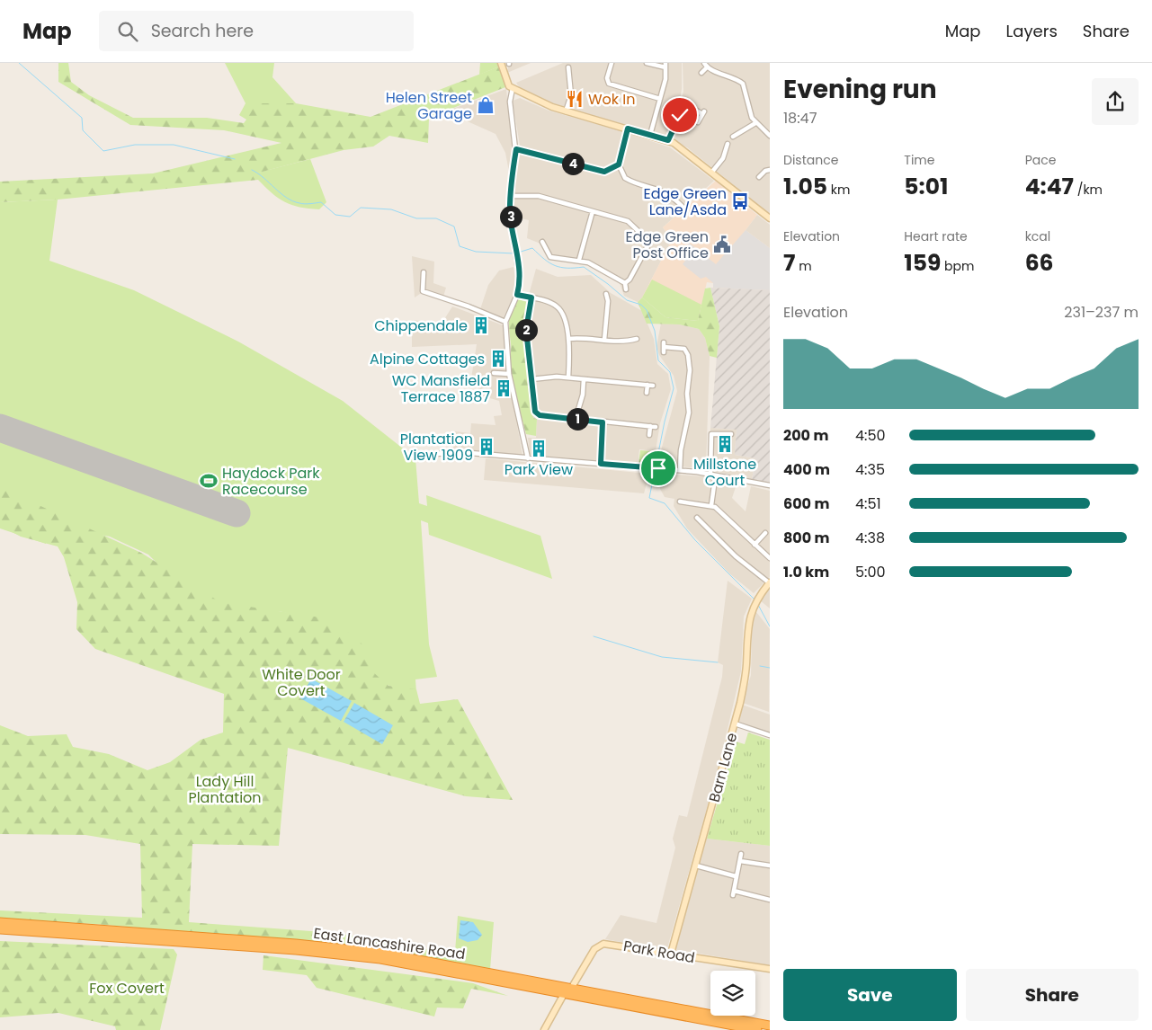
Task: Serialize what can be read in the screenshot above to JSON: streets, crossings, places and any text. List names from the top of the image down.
{
  "streets": {
    "highway": ["East Lancashire Road"],
    "street": ["Barn Lane", "Park Road"]
  },
  "crossings": [
    ["Barn Lane", "Park Road"],
    ["East Lancashire Road", "Park Road"]
  ],
  "parks": ["White Door Covert", "Lady Hill Plantation", "Fox Covert"],
  "places": {
    "restaurant": ["Wok In"],
    "shop": ["Helen Street Garage"],
    "bus stop": ["Edge Green Lane/Asda"],
    "public building": ["Edge Green Post Office"],
    "building": [
      "Chippendale",
      "Alpine Cottages",
      "WC Mansfield Terrace 1887",
      "Millstone Court",
      "Plantation View 1909",
      "Park View"
    ],
    "sports": ["Haydock Park Racecourse"]
  },
  "page": {
    "header": "Map",
    "search": "Search here",
    "nav": ["Map", "Layers", "Share"],
    "heading": ["Evening run", "18:47"],
    "stats": [
      ["Distance", "1.05 km"],
      ["Time", "5:01"],
      ["Pace", "4:47 /km"],
      ["Elevation", "7 m"],
      ["Heart rate", "159 bpm"],
      ["kcal", "66"]
    ],
    "pins": [
      "4",
      "3",
      "2",
      "1"
    ],
    "chart": ["Elevation", "231–237 m"],
    "list": [
      {
        "name": "200 m",
        "note": "4:50"
      },
      {
        "name": "400 m",
        "note": "4:35"
      },
      {
        "name": "600 m",
        "note": "4:51"
      },
      {
        "name": "800 m",
        "note": "4:38"
      },
      {
        "name": "1.0 km",
        "note": "5:00"
      }
    ],
    "buttons": ["Save", "Share"]
  }
}
